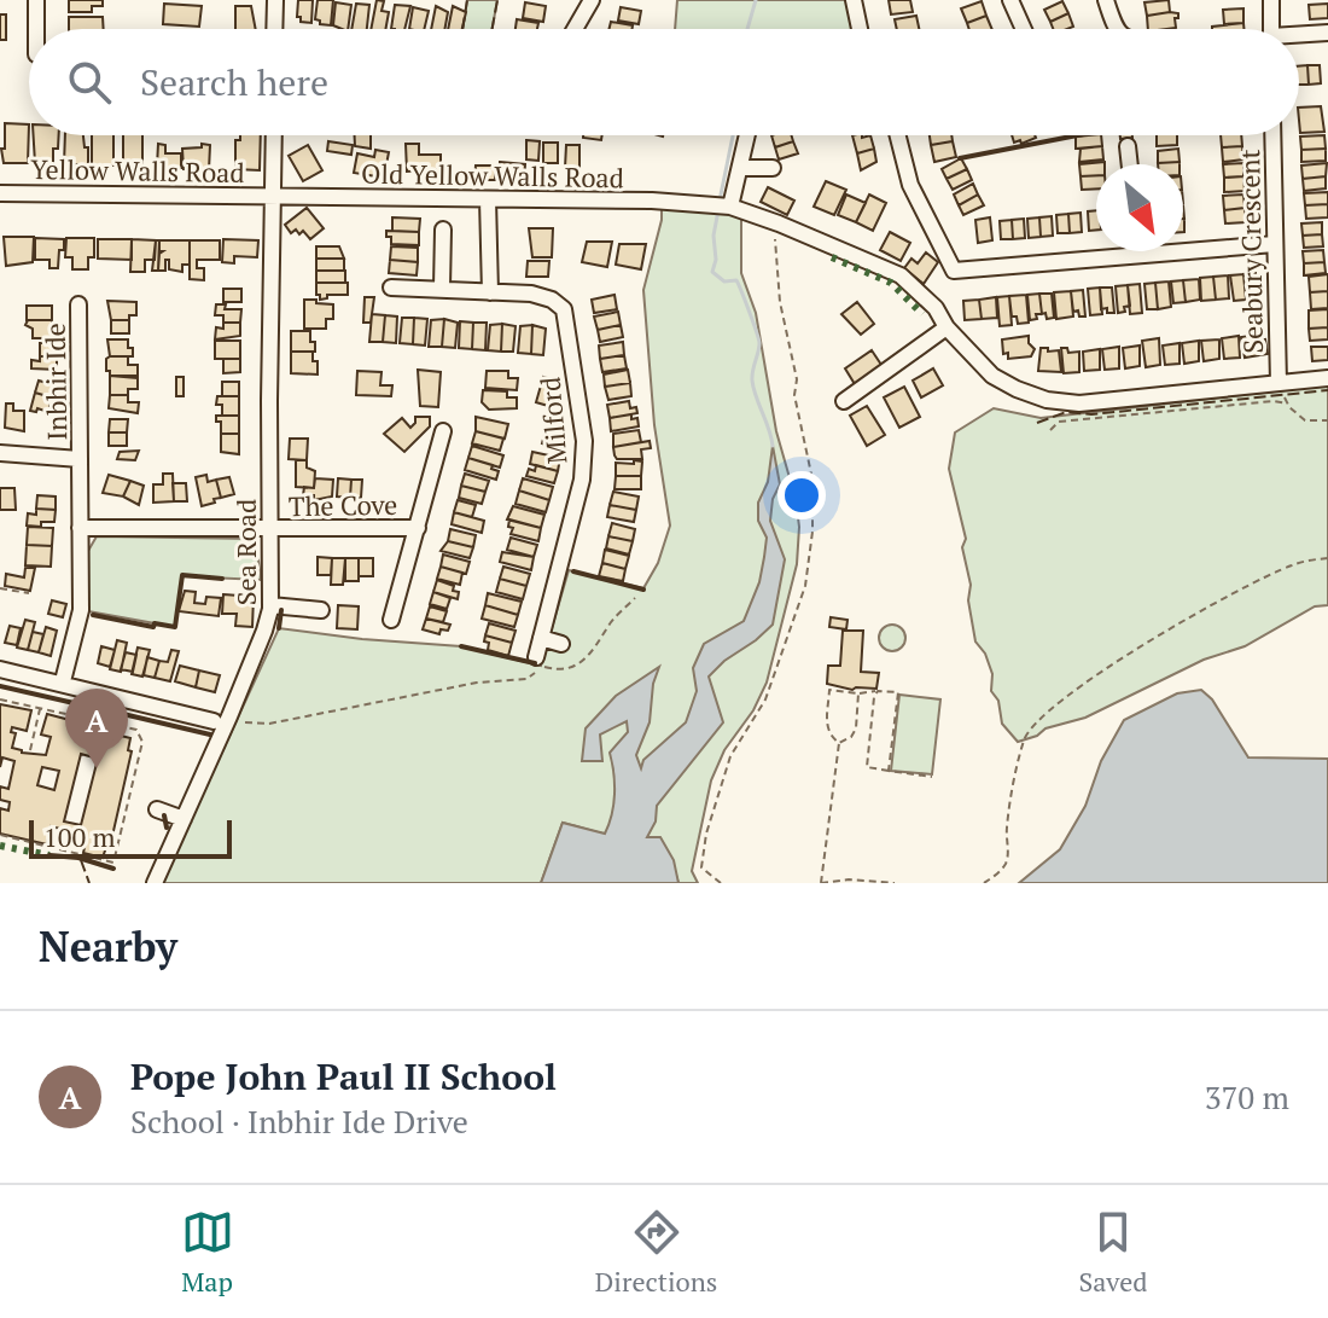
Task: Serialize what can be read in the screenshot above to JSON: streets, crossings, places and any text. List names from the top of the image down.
{
  "streets": {
    "street": [
      "Yellow Walls Road",
      "Old Yellow Walls Road",
      "Seabury Crescent",
      "Inbhir Ide",
      "Milford",
      "The Cove",
      "Sea Road"
    ]
  },
  "crossings": [
    ["Yellow Walls Road", "Old Yellow Walls Road"],
    ["Yellow Walls Road", "Sea Road"],
    ["Old Yellow Walls Road", "Sea Road"],
    ["The Cove", "Sea Road"]
  ],
  "scale_bar": "100 m",
  "north": "bottom right",
  "page": {
    "search": "Search here",
    "pins": "A",
    "scale": "100 m",
    "heading": "Nearby",
    "list": [
      {
        "mark": "A",
        "name": "Pope John Paul II School",
        "note": "School · Inbhir Ide Drive",
        "value": "370 m"
      }
    ],
    "nav": ["Map", "Directions", "Saved"]
  }
}
